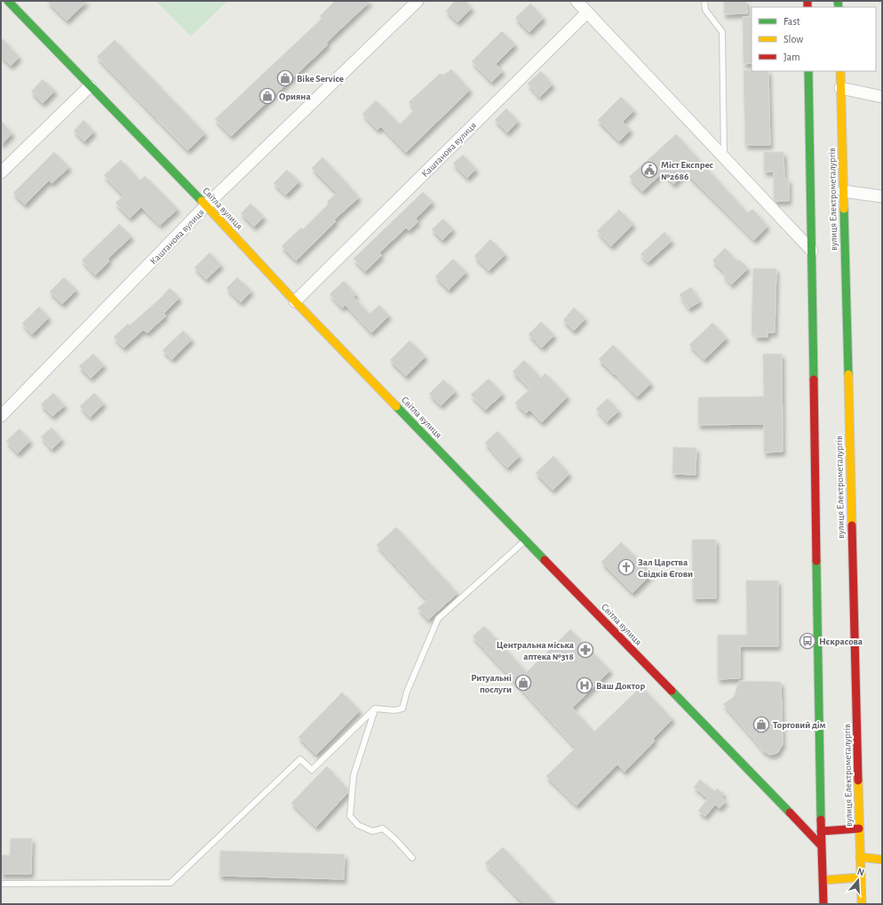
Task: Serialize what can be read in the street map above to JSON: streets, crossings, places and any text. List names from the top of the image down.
{
  "streets": {
    "main road": ["вулиця Електрометалургів", "Світла вулиця"],
    "street": ["Каштанова вулиця"]
  },
  "crossings": [
    ["Каштанова вулиця", "Світла вулиця"]
  ],
  "places": {
    "shop": [
      "Bike Service",
      "Орияна",
      "Ритуальні послуги",
      "Торговий дім"
    ],
    "public building": ["Міст Експрес №2686"],
    "church": ["Зал Царства Свідків Єгови"],
    "bus stop": ["Нєкрасова"],
    "pharmacy": ["Центральна міська аптека №318"],
    "hospital": ["Ваш Доктор"]
  },
  "legend": ["Fast", "Slow", "Jam"],
  "north": "top"
}
